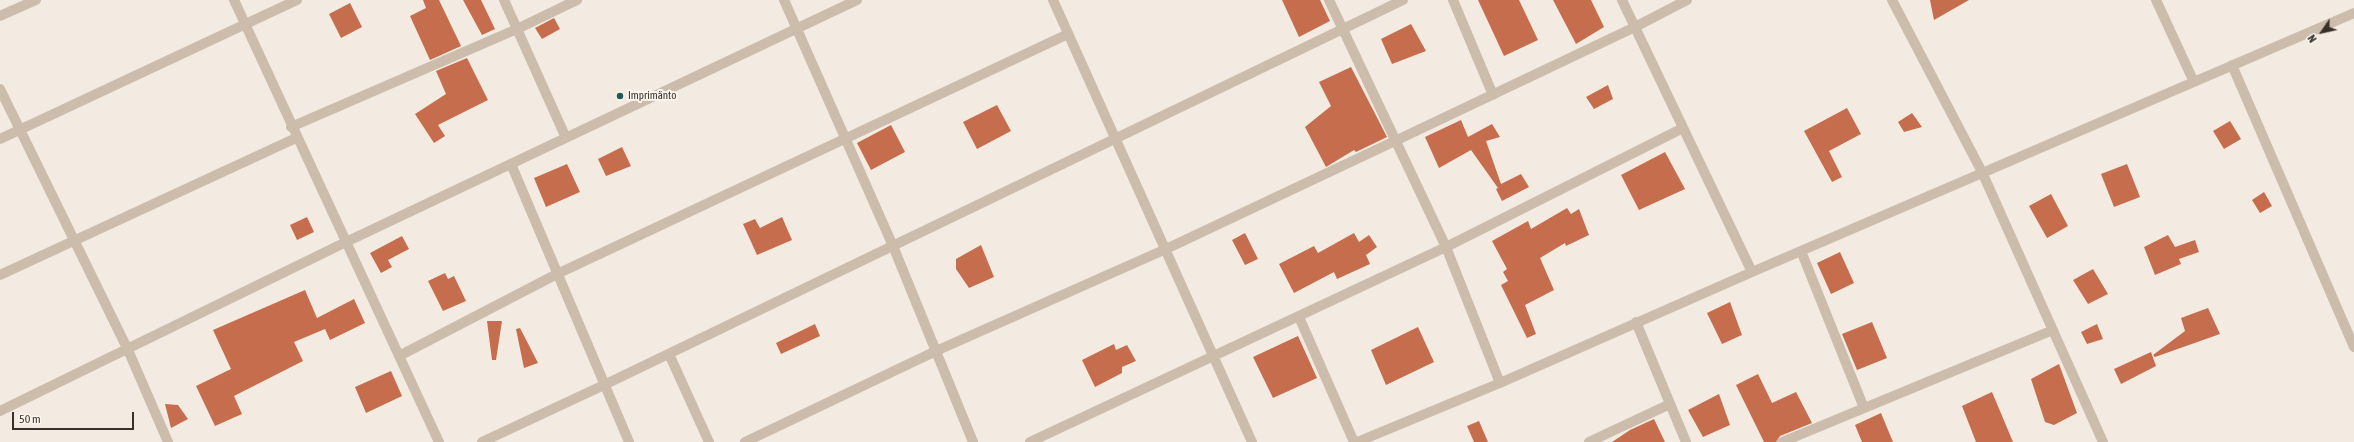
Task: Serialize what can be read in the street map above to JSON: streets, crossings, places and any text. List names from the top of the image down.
{
  "places": ["Imprimänto"],
  "scale_bar": "50 m",
  "north": "bottom left"
}
